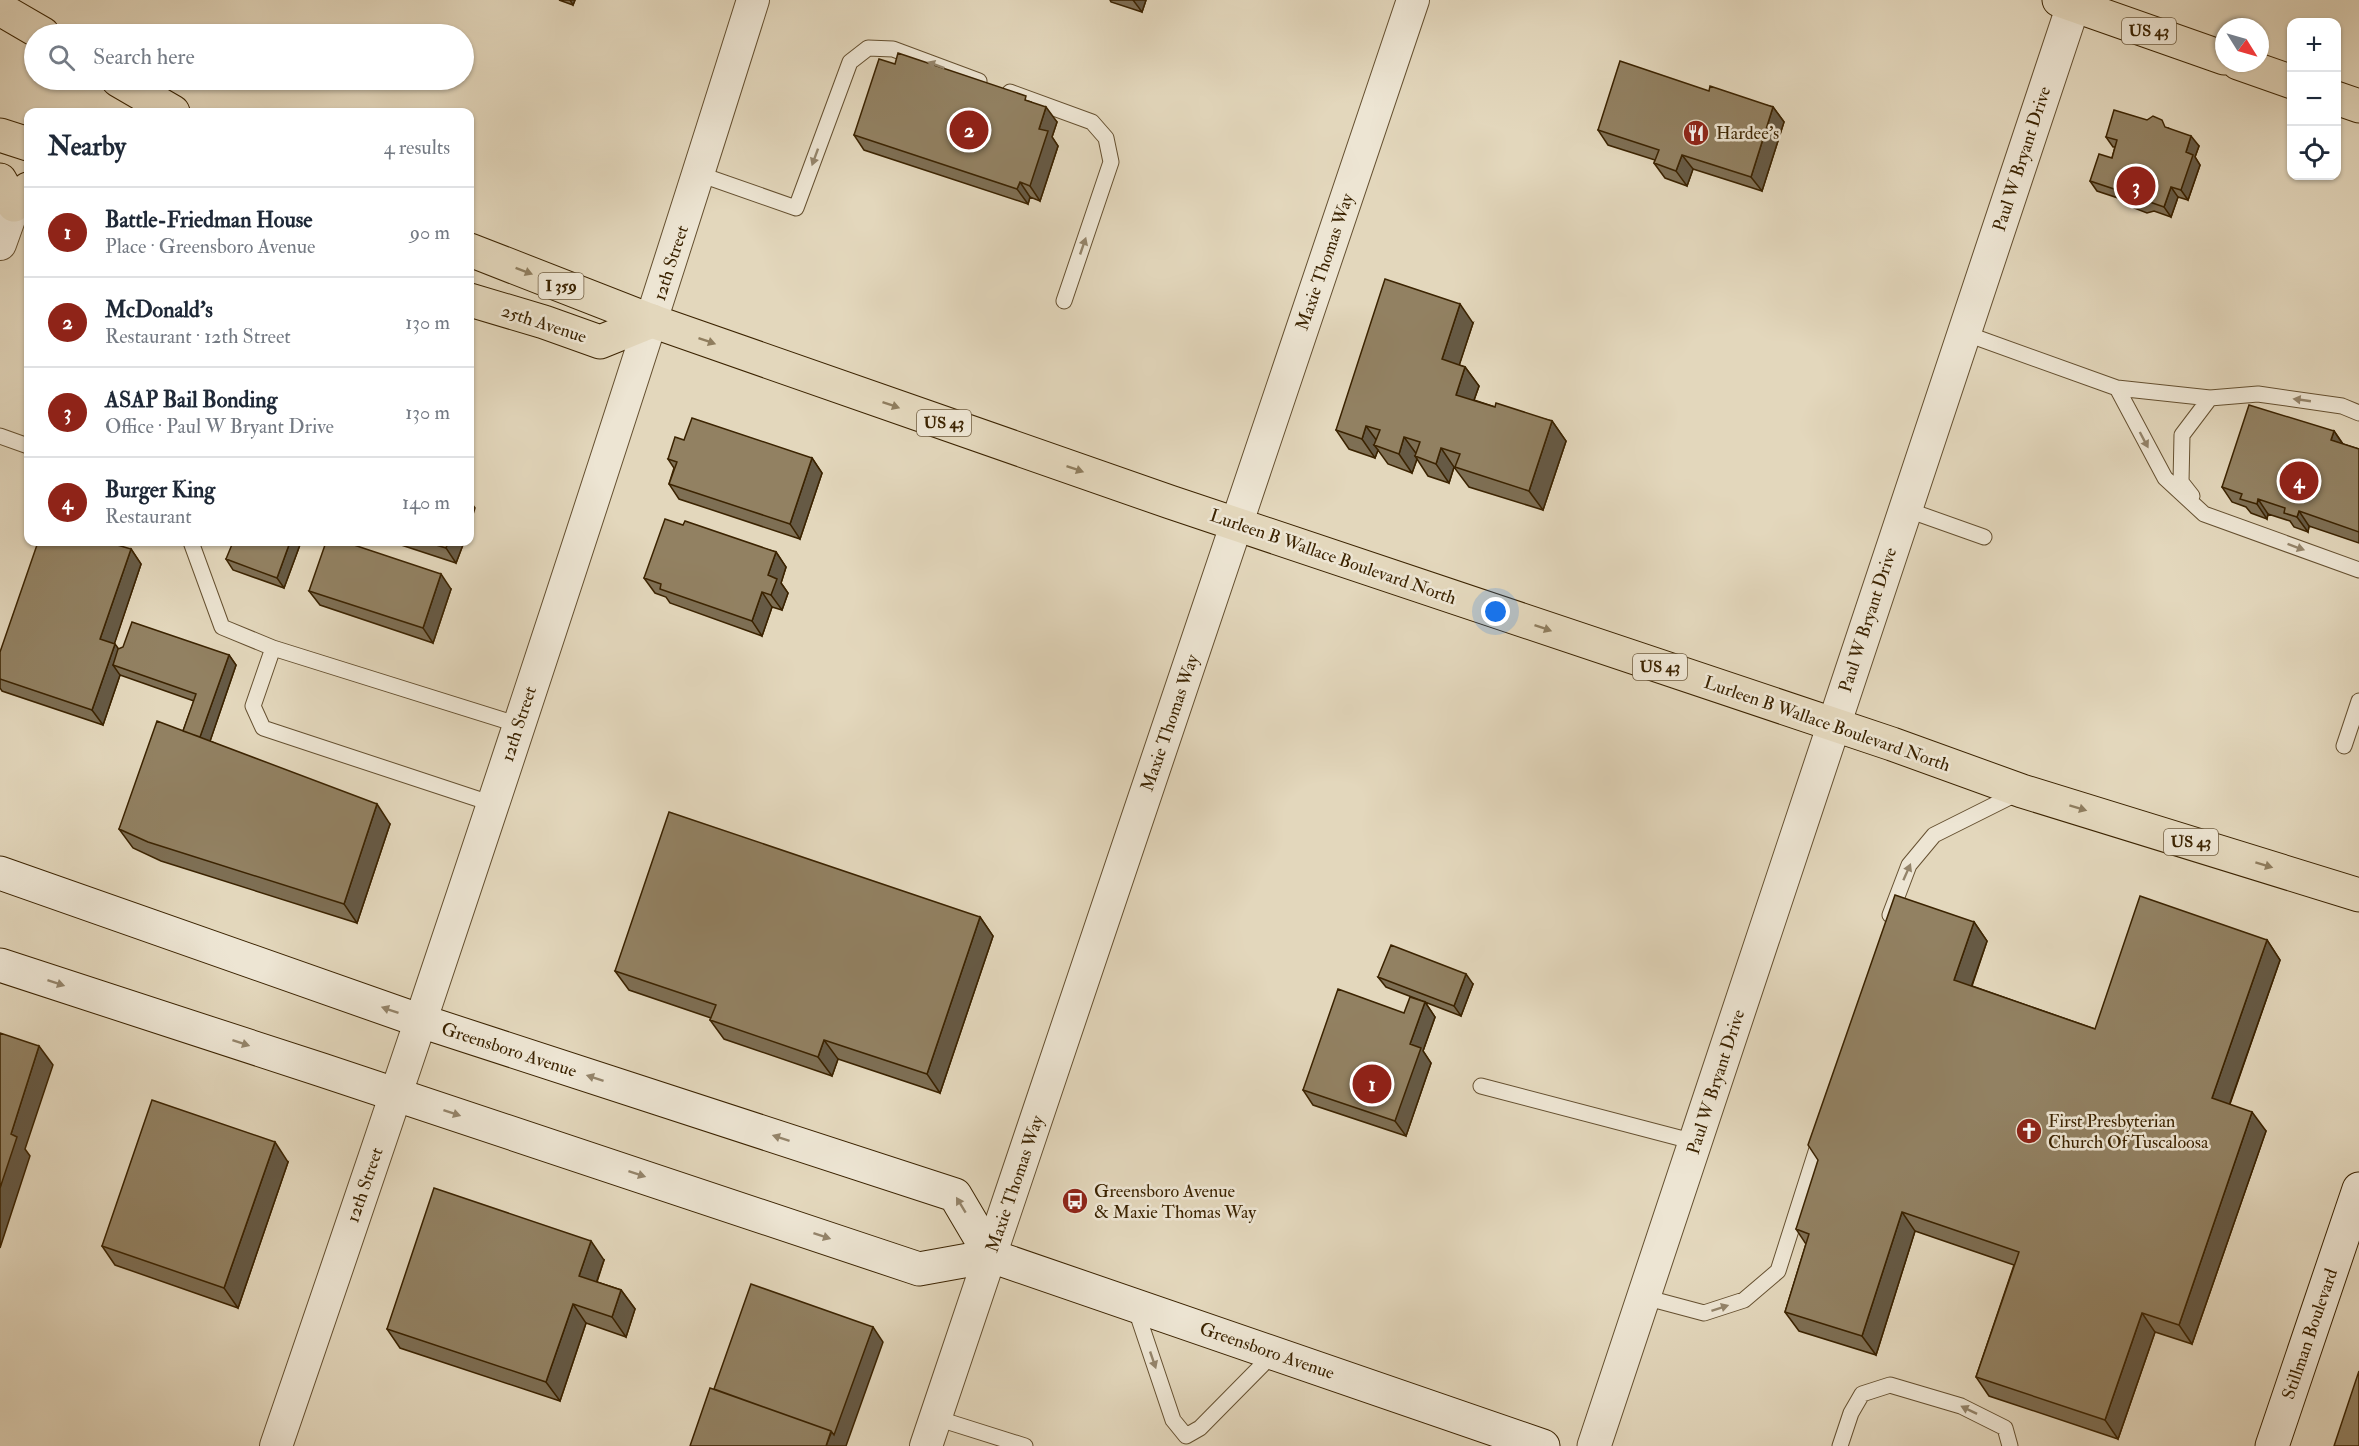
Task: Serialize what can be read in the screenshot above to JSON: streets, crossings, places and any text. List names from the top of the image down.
{
  "streets": {
    "main road": [
      "US 43",
      "Paul W Bryant Drive",
      "I 359",
      "25th Avenue",
      "Lurleen B Wallace Boulevard North",
      "Greensboro Avenue",
      "Stillman Boulevard"
    ],
    "street": ["Maxie Thomas Way", "12th Street"]
  },
  "crossings": [
    ["US 43", "Paul W Bryant Drive"],
    ["Paul W Bryant Drive", "Lurleen B Wallace Boulevard North"],
    ["Maxie Thomas Way", "Lurleen B Wallace Boulevard North"],
    ["Maxie Thomas Way", "Greensboro Avenue"],
    ["12th Street", "I 359"],
    ["12th Street", "25th Avenue"],
    ["12th Street", "Lurleen B Wallace Boulevard North"],
    ["12th Street", "Greensboro Avenue"],
    ["I 359", "25th Avenue"],
    ["I 359", "Lurleen B Wallace Boulevard North"],
    ["25th Avenue", "Lurleen B Wallace Boulevard North"]
  ],
  "one_way": ["Lurleen B Wallace Boulevard North"],
  "places": {
    "restaurant": ["Hardee's"],
    "church": ["First Presbyterian Church Of Tuscaloosa"],
    "bus stop": ["Greensboro Avenue & Maxie Thomas Way"]
  },
  "north": "bottom right",
  "page": {
    "map_buttons": ["+", "−"],
    "search": "Search here",
    "pins": [
      "2",
      "3",
      "4",
      "1"
    ],
    "heading": ["Nearby", "4 results"],
    "list": [
      {
        "mark": "1",
        "name": "Battle-Friedman House",
        "note": "Place · Greensboro Avenue",
        "value": "90 m"
      },
      {
        "mark": "2",
        "name": "McDonald's",
        "note": "Restaurant · 12th Street",
        "value": "130 m"
      },
      {
        "mark": "3",
        "name": "ASAP Bail Bonding",
        "note": "Office · Paul W Bryant Drive",
        "value": "130 m"
      },
      {
        "mark": "4",
        "name": "Burger King",
        "note": "Restaurant",
        "value": "140 m"
      }
    ]
  }
}
